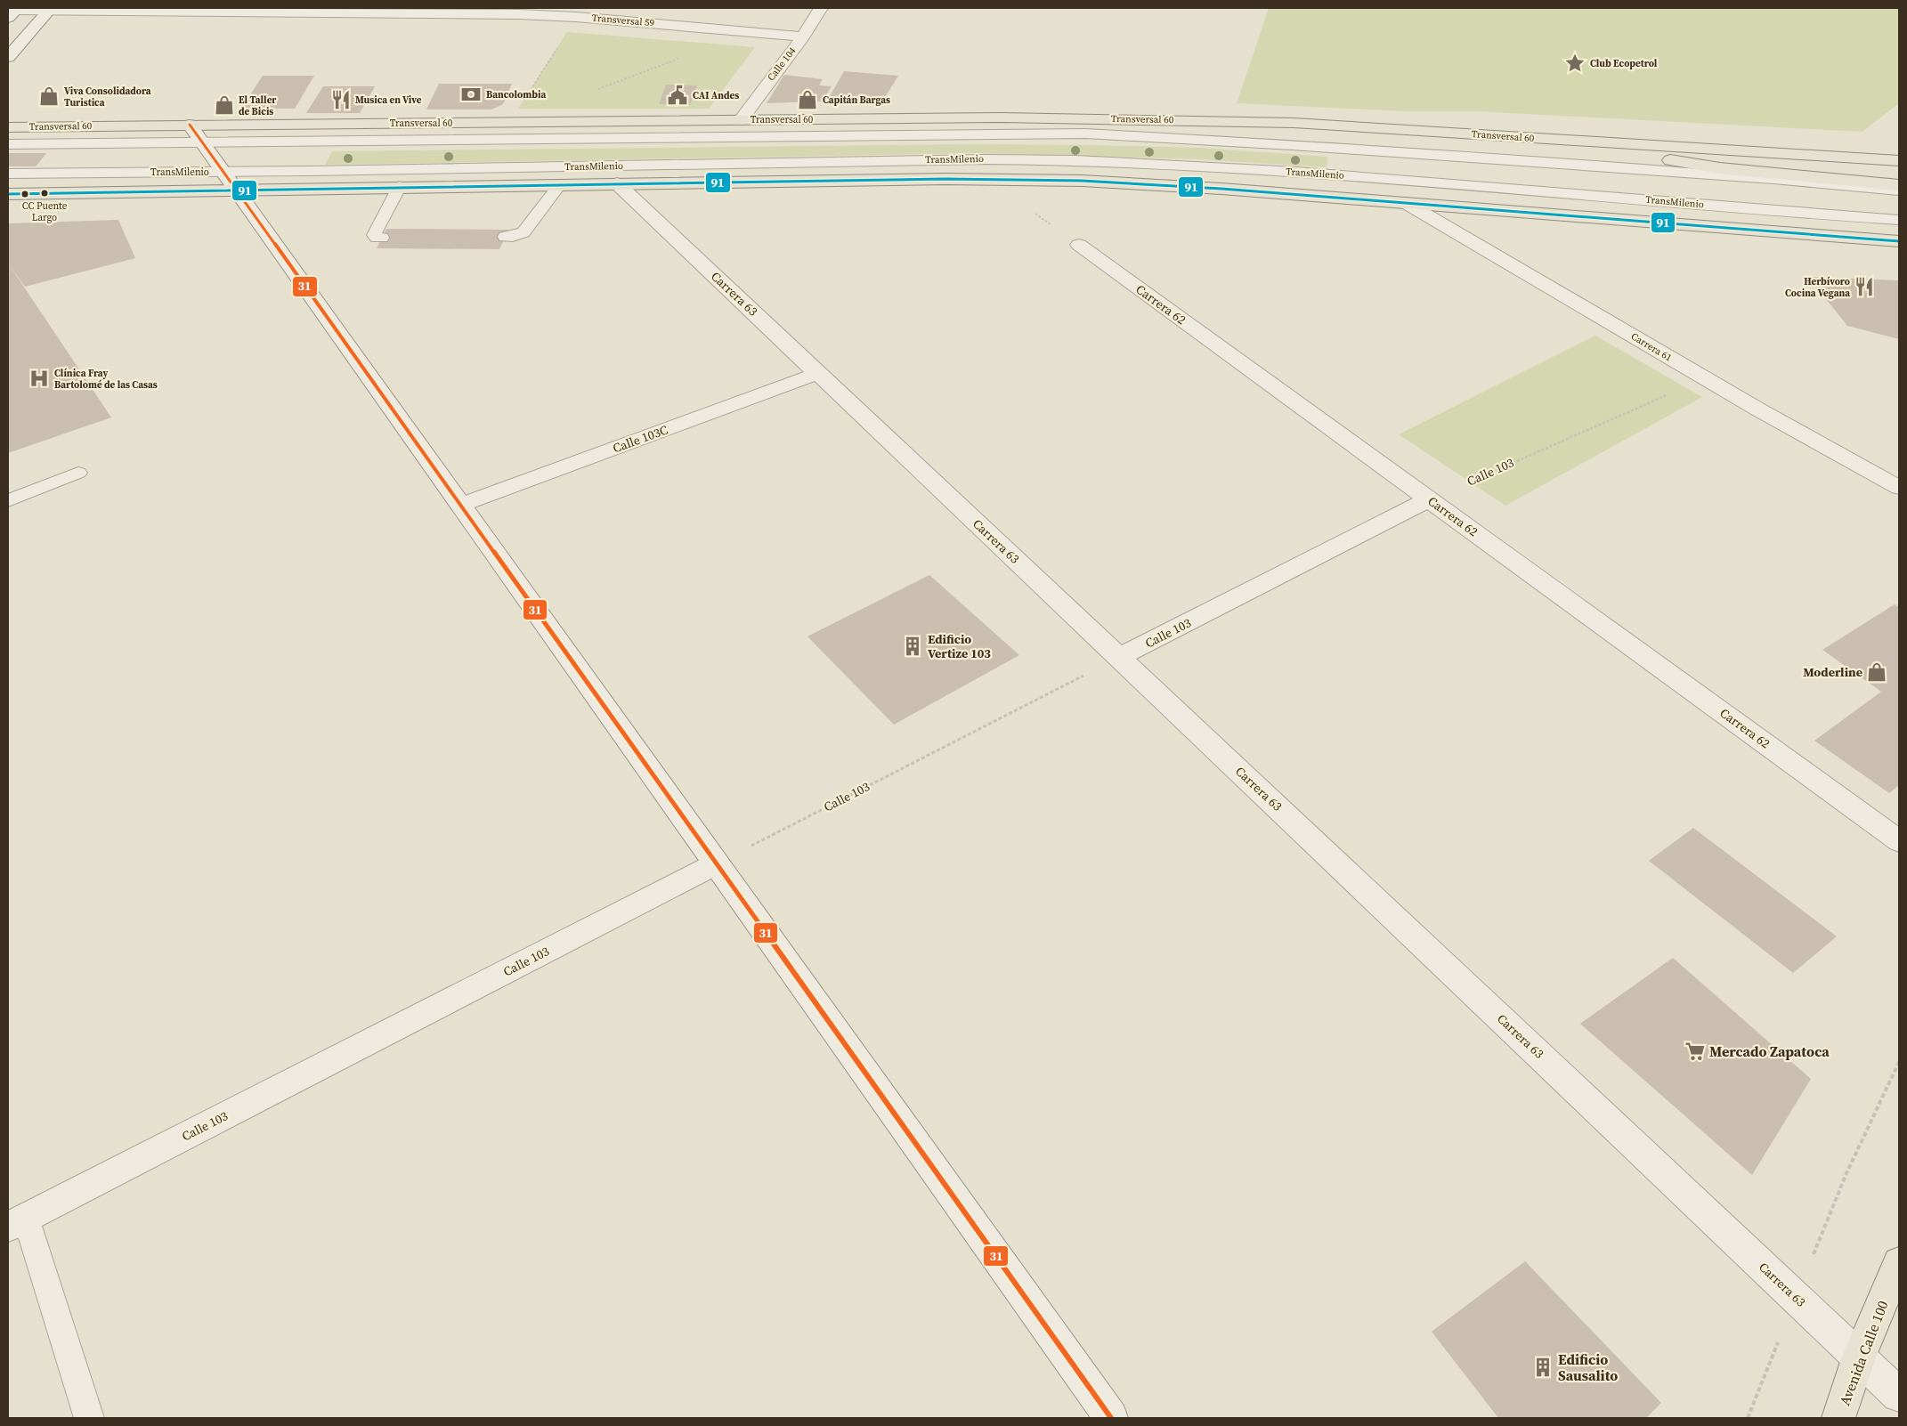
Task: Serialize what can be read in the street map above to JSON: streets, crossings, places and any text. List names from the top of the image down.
{
  "streets": {
    "main road": ["Transversal 60", "Avenida Calle 100"],
    "street": [
      "Transversal 59",
      "Calle 104",
      "Carrera 63",
      "Carrera 62",
      "Carrera 61",
      "Calle 103C",
      "Calle 103"
    ],
    "lane": ["TransMilenio"]
  },
  "crossings": [
    ["Transversal 59", "Calle 104"],
    ["Calle 104", "Transversal 60"],
    ["Carrera 63", "Calle 103C"],
    ["Carrera 63", "Calle 103"],
    ["Carrera 63", "Avenida Calle 100"],
    ["Carrera 62", "Calle 103"]
  ],
  "places": {
    "place": ["Club Ecopetrol"],
    "bank": ["Bancolombia"],
    "public building": ["CAI Andes"],
    "shop": [
      "Viva Consolidadora Turistica",
      "Capitán Bargas",
      "El Taller de Bicis",
      "Moderline"
    ],
    "restaurant": ["Musica en Vive", "Herbívoro Cocina Vegana"],
    "other": ["CC Puente Largo"],
    "hospital": ["Clínica Fray Bartolomé de las Casas"],
    "building": ["Edificio Vertize 103", "Edificio Sausalito"],
    "supermarket": ["Mercado Zapatoca"]
  },
  "lines": ["transit line 31", "transit line 91"]
}
